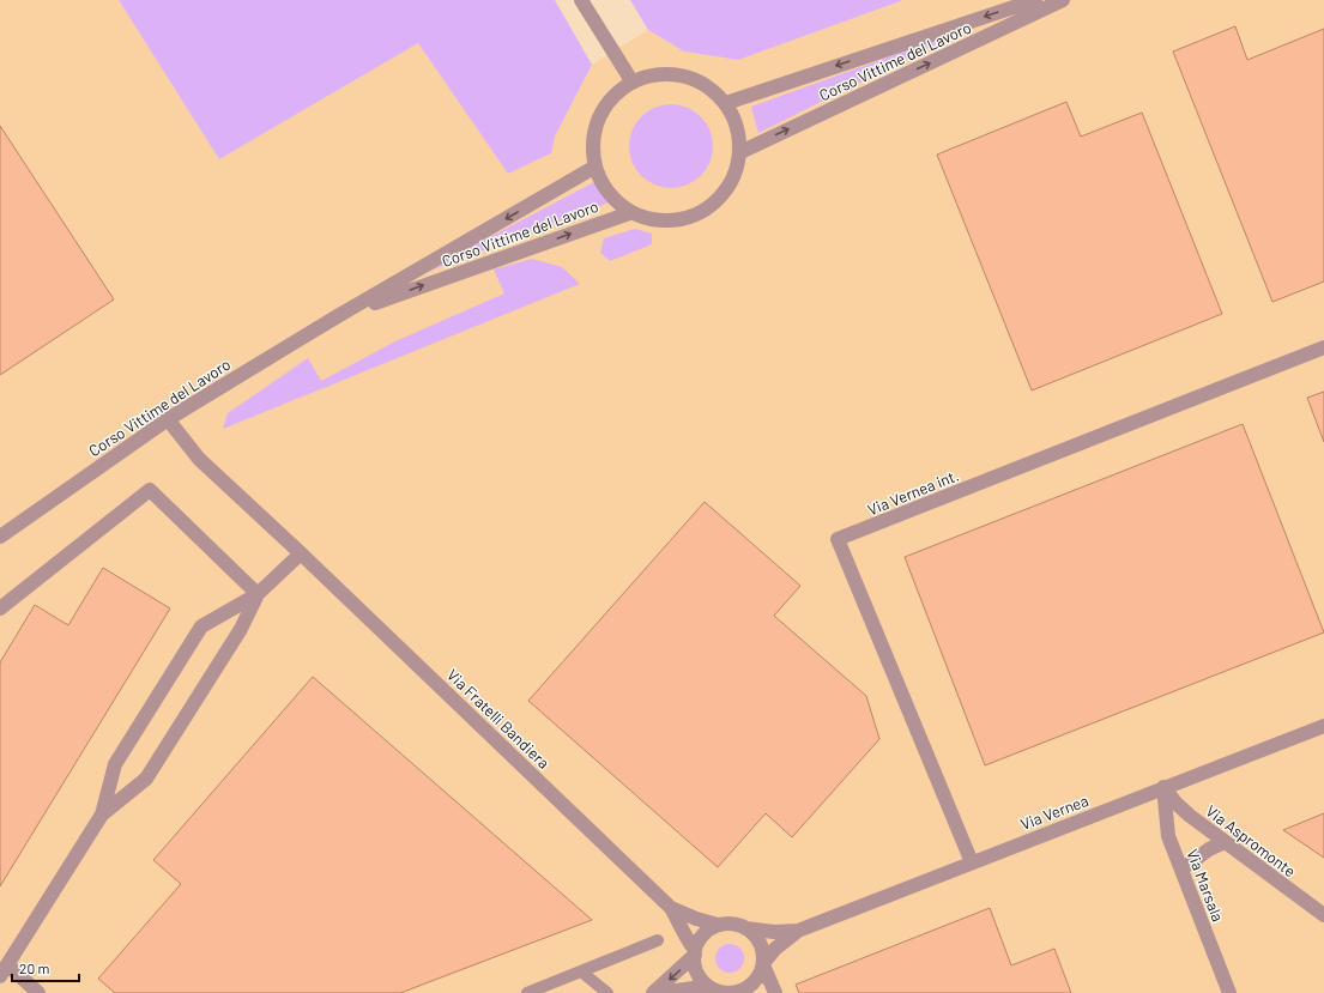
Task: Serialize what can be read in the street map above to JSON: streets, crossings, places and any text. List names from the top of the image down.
{
  "streets": {
    "street": [
      "Corso Vittime del Lavoro",
      "Via Vernea int.",
      "Via Fratelli Bandiera",
      "Via Vernea",
      "Via Aspromonte",
      "Via Marsala"
    ]
  },
  "crossings": [
    ["Corso Vittime del Lavoro", "Via Fratelli Bandiera"],
    ["Via Vernea int.", "Via Vernea"],
    ["Via Vernea", "Via Aspromonte"],
    ["Via Vernea", "Via Marsala"],
    ["Via Aspromonte", "Via Marsala"]
  ],
  "scale_bar": "20 m"
}
